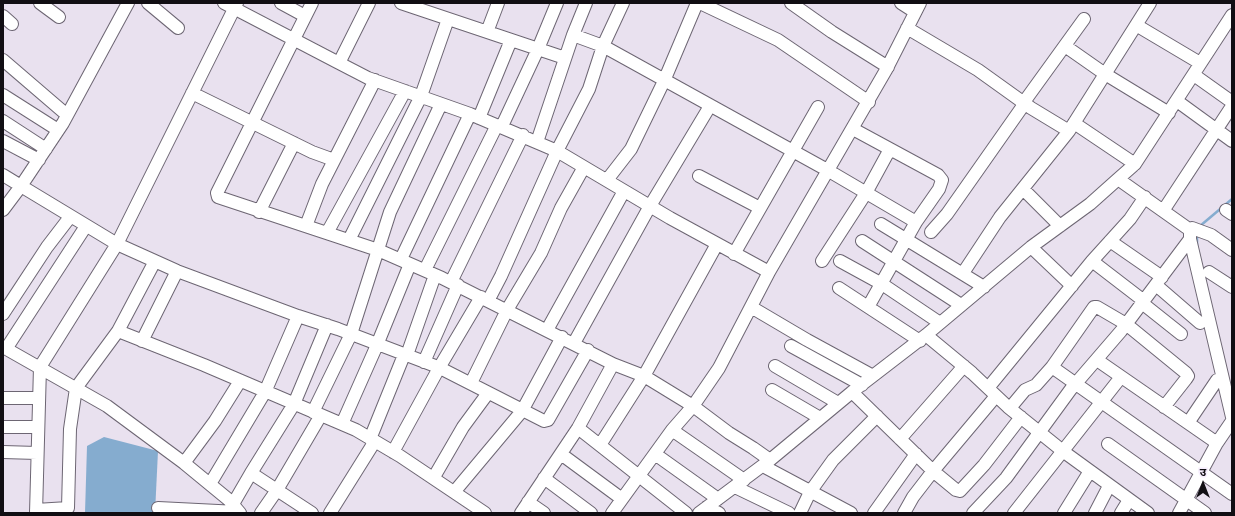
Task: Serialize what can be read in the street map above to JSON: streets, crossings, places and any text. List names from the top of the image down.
{
  "north": "top"
}
